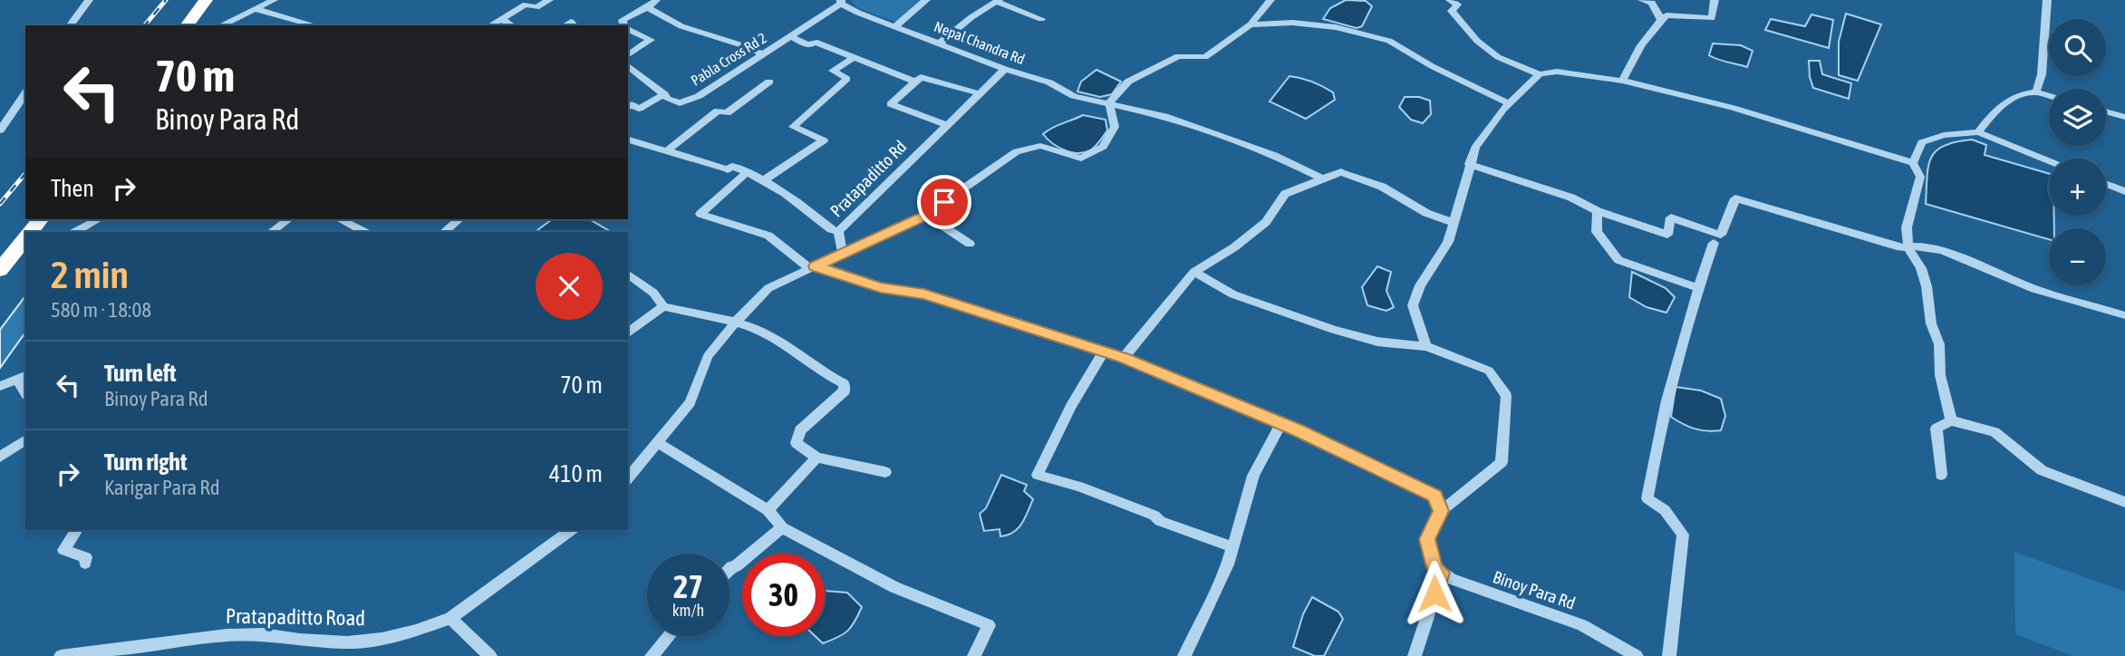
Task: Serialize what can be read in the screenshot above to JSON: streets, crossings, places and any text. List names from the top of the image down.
{
  "streets": {
    "street": [
      "Nepal Chandra Rd",
      "Pabla Cross Rd 2",
      "Pratapaditto Rd",
      "Binoy Para Rd",
      "Pratapaditto Road"
    ]
  },
  "crossings": [
    ["Nepal Chandra Rd", "Pabla Cross Rd 2"],
    ["Nepal Chandra Rd", "Pratapaditto Rd"]
  ],
  "page": {
    "map_buttons": ["+", "−"],
    "turn": ["70 m", "Binoy Para Rd"],
    "then": "Then",
    "heading": ["2 min", "580 m · 18:08"],
    "list": [
      {
        "name": "Turn left",
        "note": "Binoy Para Rd",
        "value": "70 m"
      },
      {
        "name": "Turn right",
        "note": "Karigar Para Rd",
        "value": "410 m"
      }
    ],
    "speed": "27 km/h",
    "limit": "30"
  }
}
